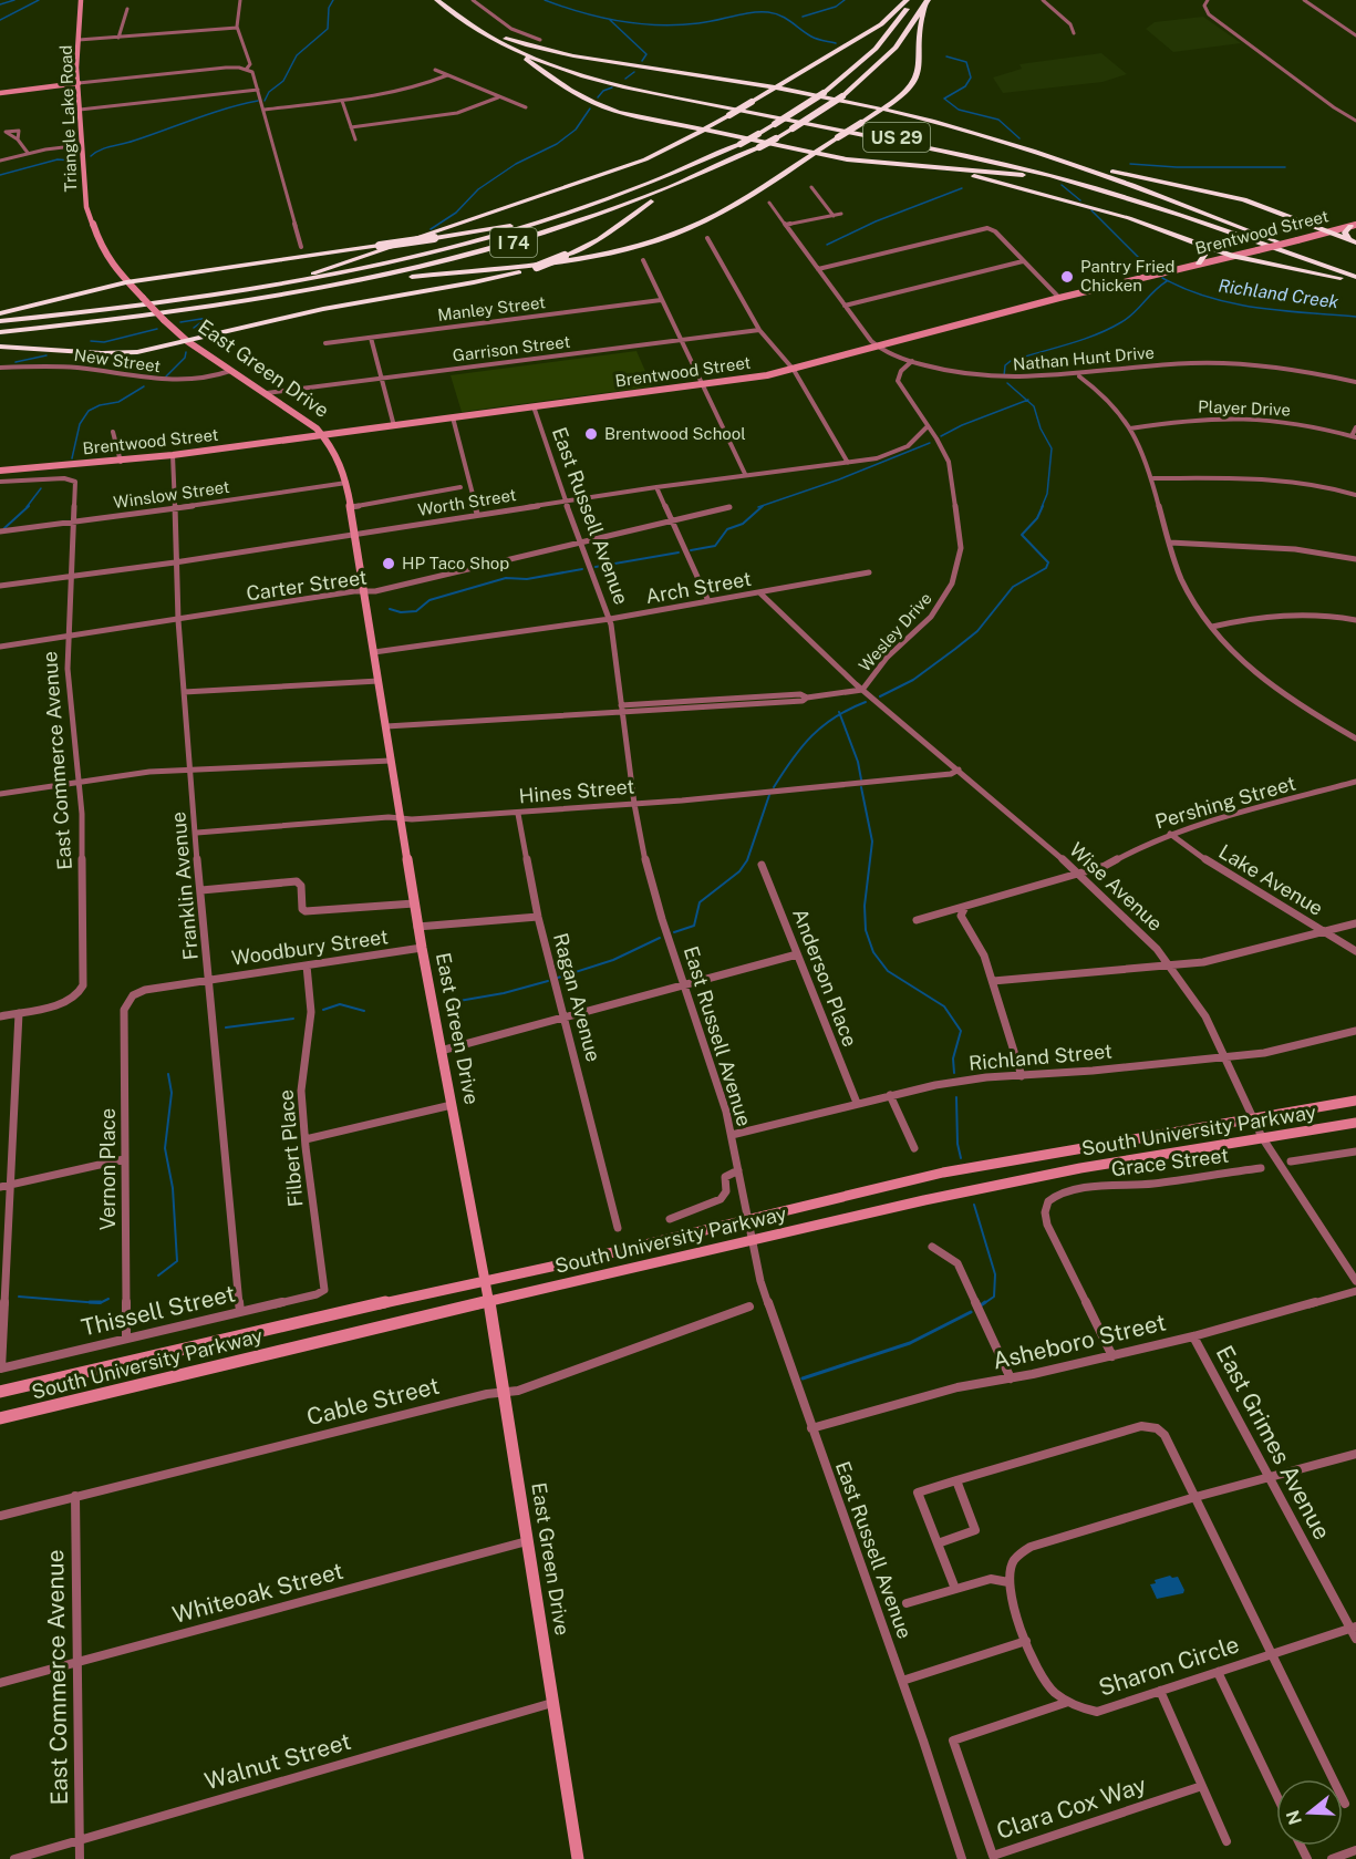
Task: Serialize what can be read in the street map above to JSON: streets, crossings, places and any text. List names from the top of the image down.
{
  "streets": {
    "highway": ["US 29", "I 74"],
    "main road": [
      "Triangle Lake Road",
      "Brentwood Street",
      "East Green Drive",
      "South University Parkway"
    ],
    "street": [
      "Manley Street",
      "Garrison Street",
      "Nathan Hunt Drive",
      "New Street",
      "Player Drive",
      "Winslow Street",
      "Worth Street",
      "East Russell Avenue",
      "Carter Street",
      "Arch Street",
      "Wesley Drive",
      "East Commerce Avenue",
      "Hines Street",
      "Pershing Street",
      "Lake Avenue",
      "Franklin Avenue",
      "Wise Avenue",
      "Woodbury Street",
      "Anderson Place",
      "Ragan Avenue",
      "Richland Street",
      "Filbert Place",
      "Grace Street",
      "Vernon Place",
      "Thissell Street",
      "Asheboro Street",
      "Cable Street",
      "East Grimes Avenue",
      "Whiteoak Street",
      "Sharon Circle",
      "Walnut Street",
      "Clara Cox Way"
    ]
  },
  "crossings": [
    ["Triangle Lake Road", "East Green Drive"],
    ["Brentwood Street", "Nathan Hunt Drive"],
    ["Brentwood Street", "East Green Drive"],
    ["Brentwood Street", "East Russell Avenue"],
    ["Brentwood Street", "Franklin Avenue"],
    ["Garrison Street", "East Green Drive"],
    ["Nathan Hunt Drive", "Wesley Drive"],
    ["New Street", "East Green Drive"],
    ["East Green Drive", "Winslow Street"],
    ["East Green Drive", "Worth Street"],
    ["East Green Drive", "Carter Street"],
    ["East Green Drive", "Arch Street"],
    ["East Green Drive", "Wesley Drive"],
    ["East Green Drive", "Hines Street"],
    ["East Green Drive", "Woodbury Street"],
    ["East Green Drive", "South University Parkway"],
    ["East Green Drive", "Cable Street"],
    ["East Green Drive", "Whiteoak Street"],
    ["East Green Drive", "Walnut Street"],
    ["Winslow Street", "East Commerce Avenue"],
    ["Winslow Street", "Franklin Avenue"],
    ["Worth Street", "East Russell Avenue"],
    ["Worth Street", "Wesley Drive"],
    ["Worth Street", "East Commerce Avenue"],
    ["Worth Street", "Franklin Avenue"],
    ["East Russell Avenue", "Carter Street"],
    ["East Russell Avenue", "Arch Street"],
    ["East Russell Avenue", "Wesley Drive"],
    ["East Russell Avenue", "Hines Street"],
    ["East Russell Avenue", "Richland Street"],
    ["East Russell Avenue", "South University Parkway"],
    ["East Russell Avenue", "Asheboro Street"],
    ["Carter Street", "East Commerce Avenue"],
    ["Carter Street", "Franklin Avenue"],
    ["Arch Street", "Wise Avenue"],
    ["Wesley Drive", "Wise Avenue"],
    ["East Commerce Avenue", "Cable Street"],
    ["East Commerce Avenue", "Whiteoak Street"],
    ["East Commerce Avenue", "Walnut Street"],
    ["Hines Street", "Franklin Avenue"],
    ["Hines Street", "Wise Avenue"],
    ["Hines Street", "Ragan Avenue"],
    ["Pershing Street", "Lake Avenue"],
    ["Pershing Street", "Wise Avenue"],
    ["Franklin Avenue", "Woodbury Street"],
    ["Franklin Avenue", "Thissell Street"],
    ["Wise Avenue", "Richland Street"],
    ["Wise Avenue", "South University Parkway"],
    ["Woodbury Street", "Filbert Place"],
    ["Woodbury Street", "Vernon Place"],
    ["Anderson Place", "Richland Street"],
    ["Filbert Place", "Thissell Street"],
    ["Grace Street", "Asheboro Street"],
    ["Vernon Place", "Thissell Street"],
    ["Asheboro Street", "East Grimes Avenue"],
    ["East Grimes Avenue", "Sharon Circle"],
    ["Sharon Circle", "Clara Cox Way"]
  ],
  "water": ["Richland Creek"],
  "places": ["Pantry Fried Chicken", "Brentwood School", "HP Taco Shop"],
  "north": "left"
}
